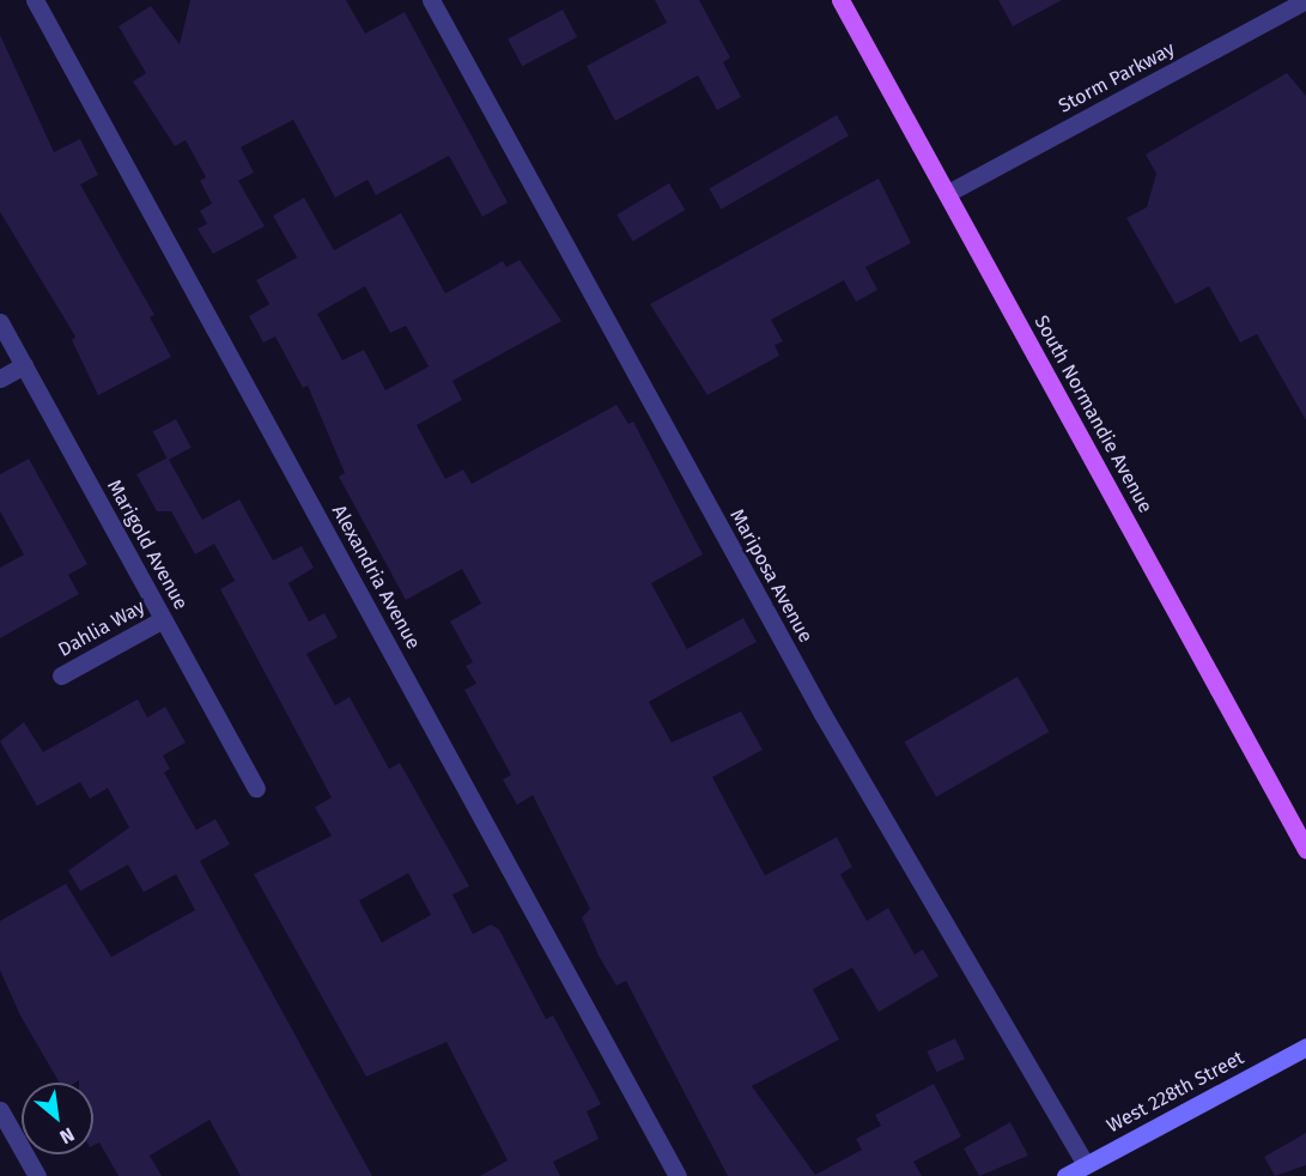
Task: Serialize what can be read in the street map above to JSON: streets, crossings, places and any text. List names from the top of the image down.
{
  "streets": {
    "main road": ["South Normandie Avenue"],
    "street": [
      "Storm Parkway",
      "Marigold Avenue",
      "Mariposa Avenue",
      "Alexandria Avenue",
      "Dahlia Way",
      "West 228th Street"
    ]
  },
  "crossings": [
    ["Storm Parkway", "South Normandie Avenue"],
    ["Marigold Avenue", "Dahlia Way"],
    ["Mariposa Avenue", "West 228th Street"]
  ],
  "north": "bottom right"
}
